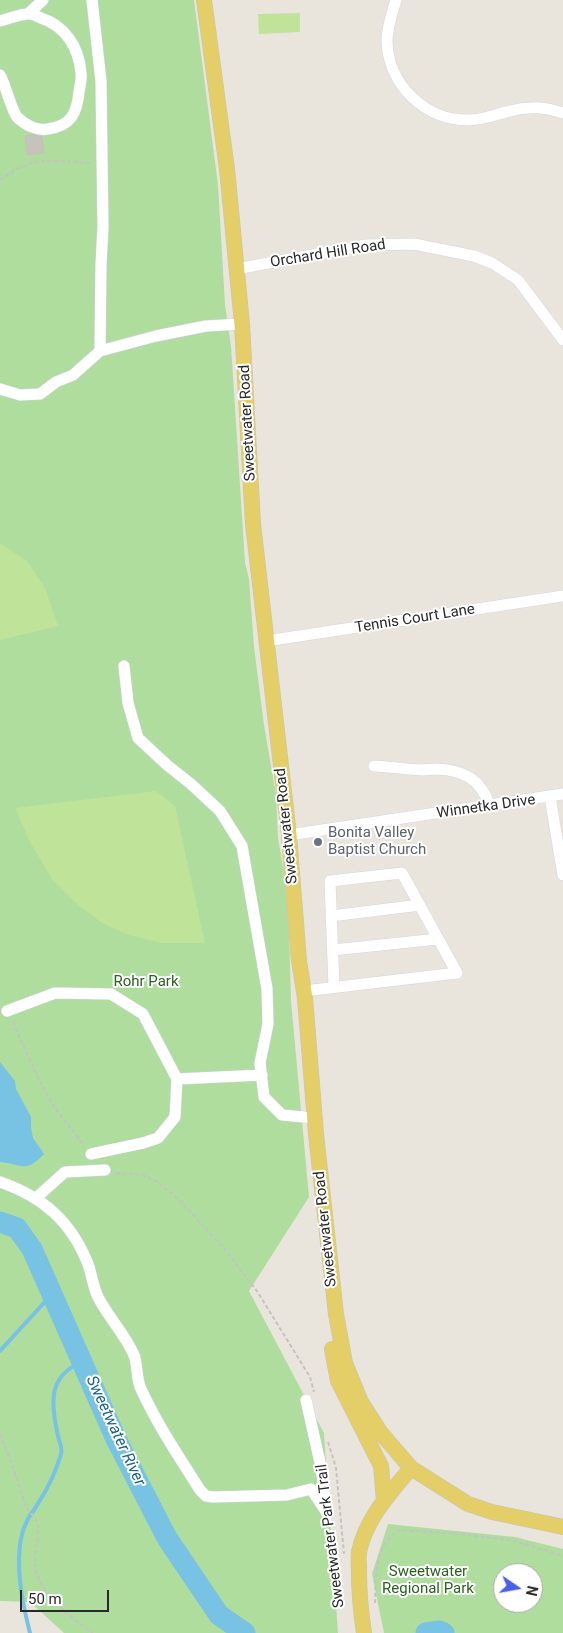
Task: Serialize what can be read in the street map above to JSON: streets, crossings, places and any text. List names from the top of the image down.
{
  "streets": {
    "main road": ["Sweetwater Road"],
    "street": ["Orchard Hill Road", "Tennis Court Lane", "Winnetka Drive"],
    "path": ["Sweetwater Park Trail"]
  },
  "crossings": [
    ["Orchard Hill Road", "Sweetwater Road"],
    ["Sweetwater Road", "Tennis Court Lane"],
    ["Sweetwater Road", "Winnetka Drive"]
  ],
  "water": ["Sweetwater River"],
  "parks": ["Rohr Park", "Sweetwater Regional Park"],
  "places": ["Bonita Valley Baptist Church"],
  "scale_bar": "50 m",
  "north": "right"
}
